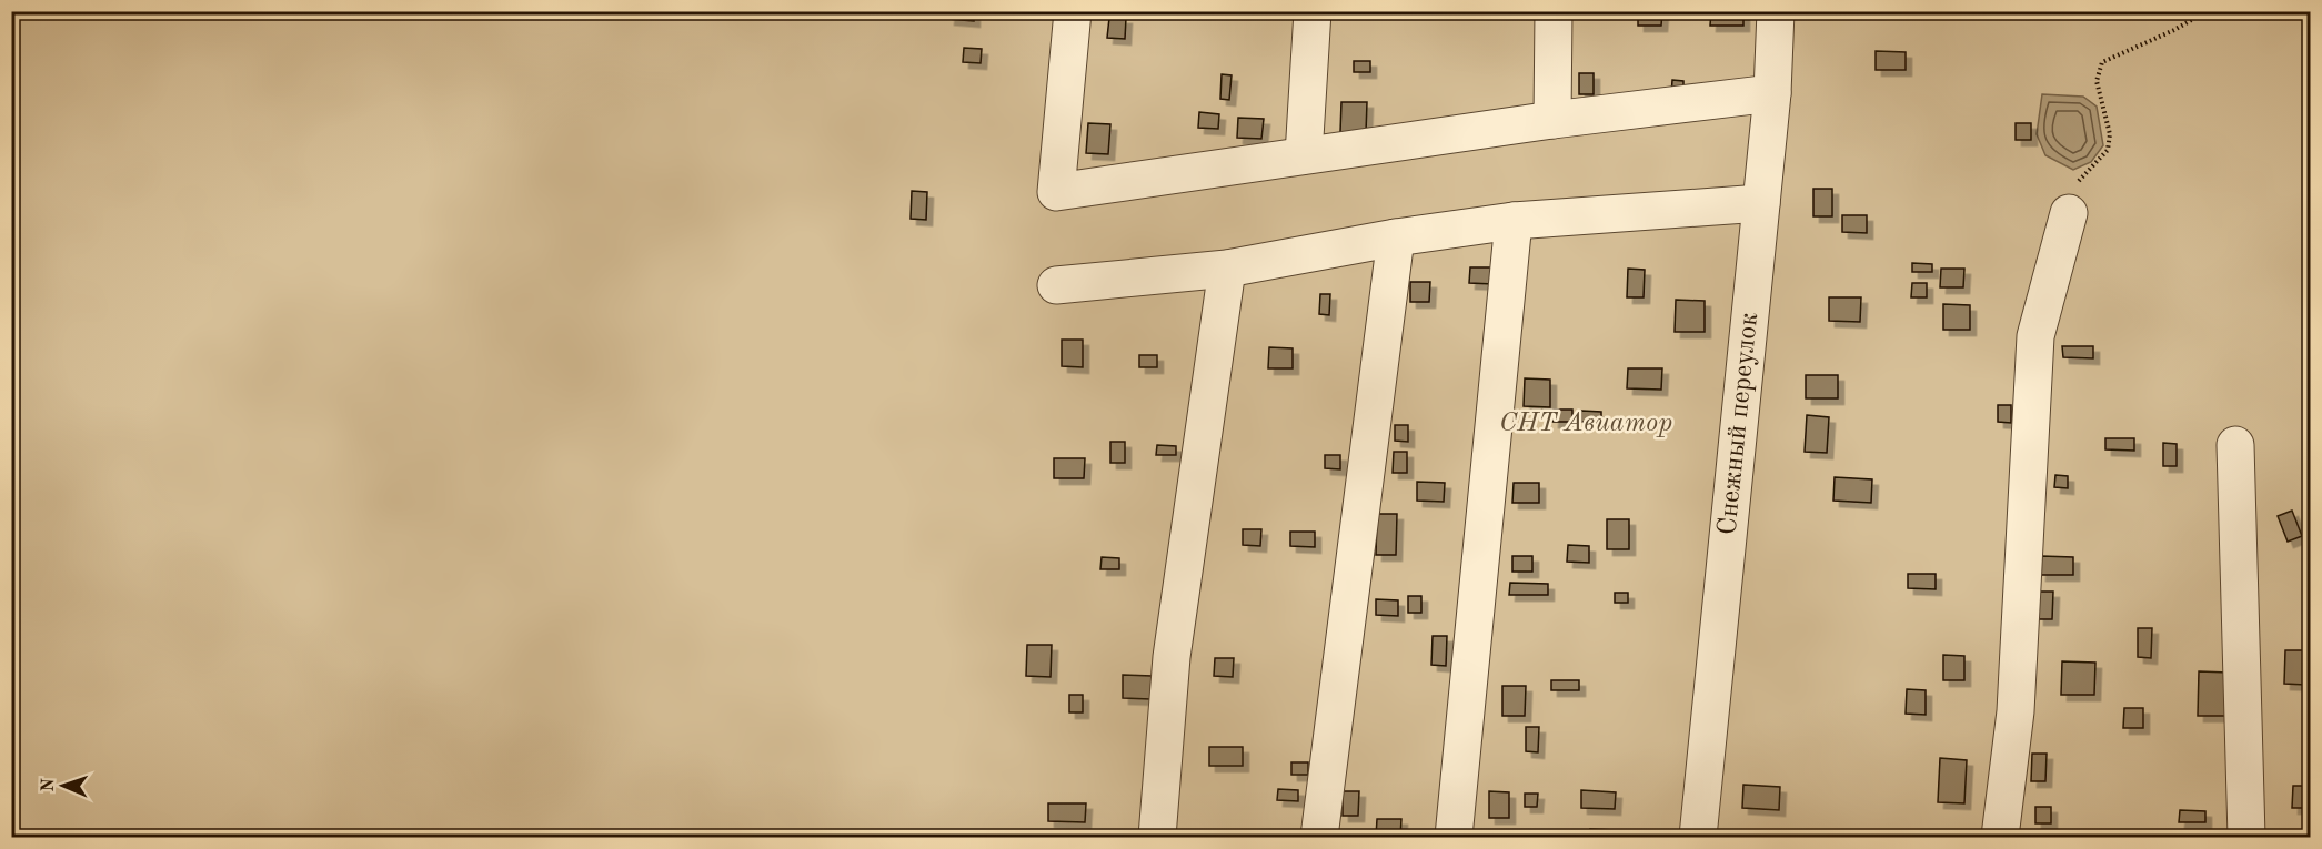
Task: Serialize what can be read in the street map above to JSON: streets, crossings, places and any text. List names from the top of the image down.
{
  "streets": {
    "street": ["Снежный переулок"]
  },
  "parks": ["СНТ Авиатор"],
  "north": "left"
}
